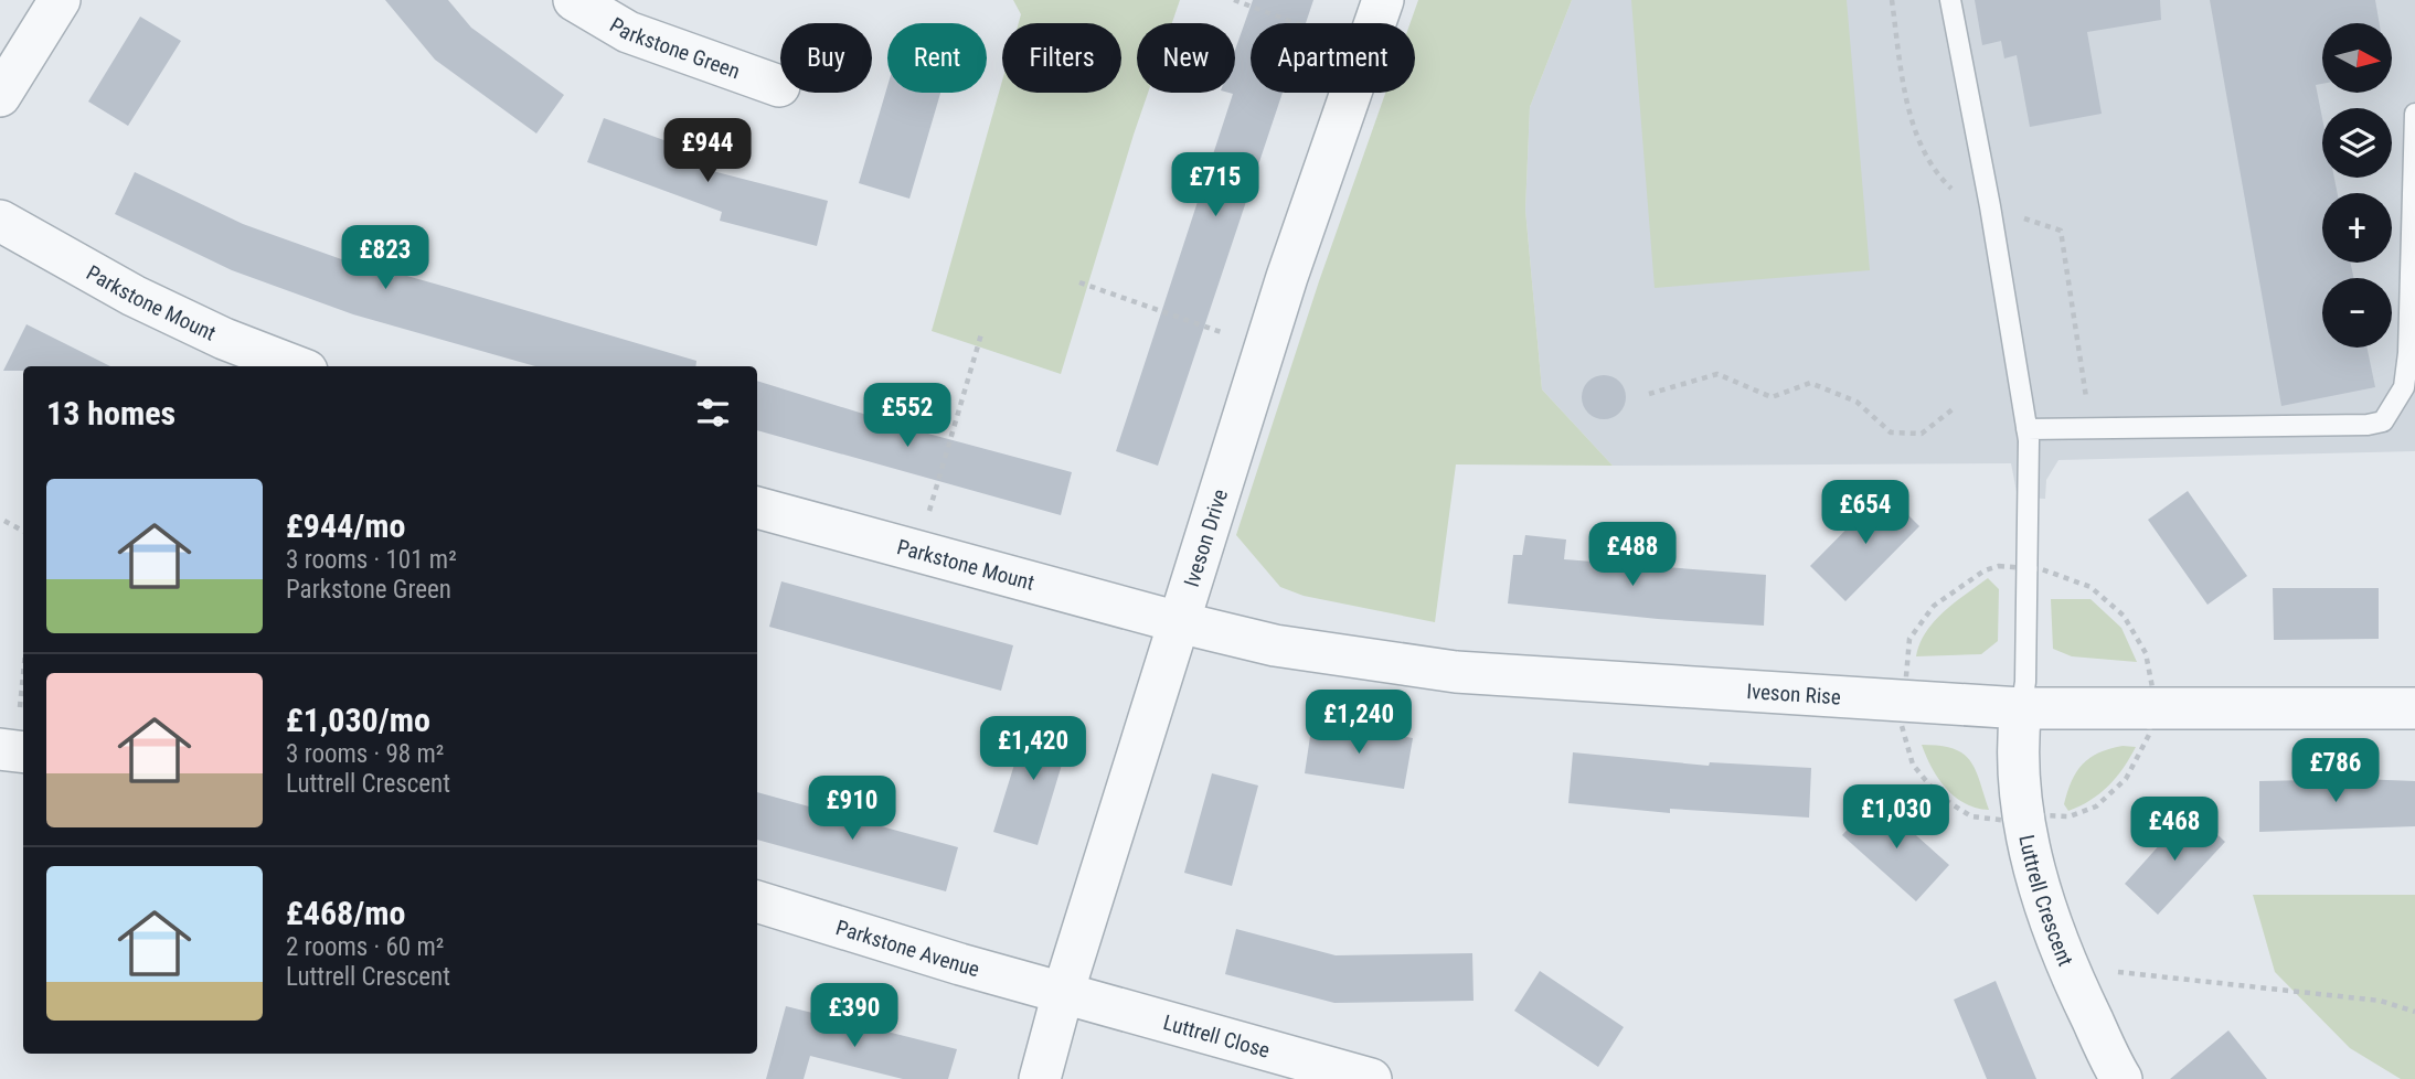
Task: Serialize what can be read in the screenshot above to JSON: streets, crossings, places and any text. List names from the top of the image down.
{
  "streets": {
    "street": [
      "Parkstone Green",
      "Parkstone Mount",
      "Iveson Drive",
      "Iveson Rise",
      "Luttrell Crescent",
      "Parkstone Avenue",
      "Luttrell Close"
    ]
  },
  "crossings": [
    ["Parkstone Mount", "Iveson Drive"],
    ["Parkstone Mount", "Iveson Rise"],
    ["Iveson Drive", "Iveson Rise"],
    ["Iveson Drive", "Parkstone Avenue"],
    ["Iveson Drive", "Luttrell Close"],
    ["Iveson Rise", "Luttrell Crescent"],
    ["Parkstone Avenue", "Luttrell Close"]
  ],
  "north": "right",
  "page": {
    "map_buttons": ["+", "−"],
    "chip": [
      "Buy",
      "Rent",
      "Filters",
      "New",
      "Apartment"
    ],
    "price": [
      "£944",
      "£715",
      "£823",
      "£552",
      "£654",
      "£488",
      "£1,240",
      "£1,420",
      "£786",
      "£910",
      "£1,030",
      "£468",
      "£390"
    ],
    "heading": "13 homes",
    "list": [
      {
        "name": "£944/mo",
        "note": "3 rooms · 101 m² · Parkstone Green"
      },
      {
        "name": "£1,030/mo",
        "note": "3 rooms · 98 m² · Luttrell Crescent"
      },
      {
        "name": "£468/mo",
        "note": "2 rooms · 60 m² · Luttrell Crescent"
      }
    ]
  }
}
